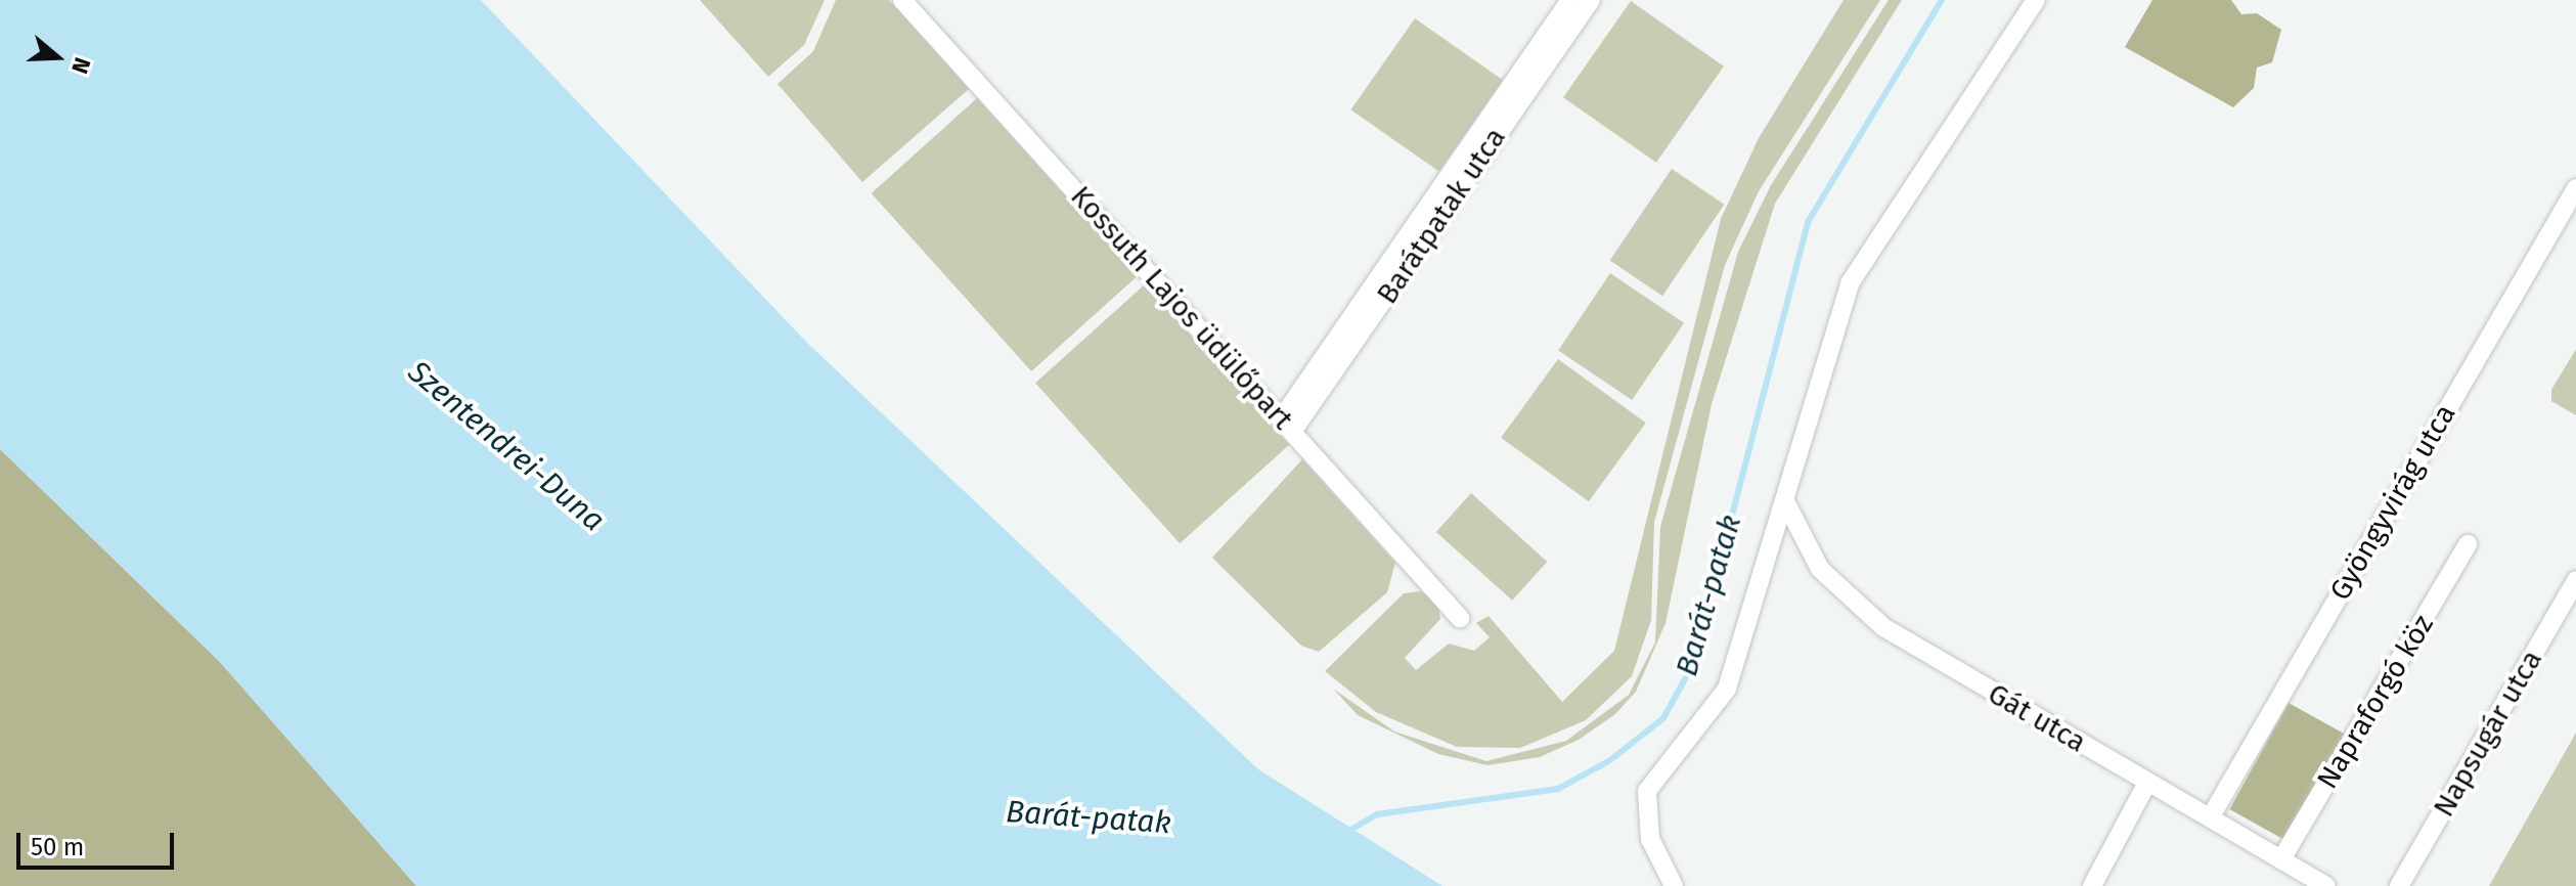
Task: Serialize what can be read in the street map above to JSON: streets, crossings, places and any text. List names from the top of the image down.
{
  "streets": {
    "street": [
      "Barátpatak utca",
      "Kossuth Lajos üdülőpart",
      "Gyöngyvirág utca",
      "Napraforgó köz",
      "Gát utca",
      "Napsugár utca"
    ]
  },
  "crossings": [
    ["Barátpatak utca", "Kossuth Lajos üdülőpart"],
    ["Gyöngyvirág utca", "Gát utca"],
    ["Napraforgó köz", "Gát utca"]
  ],
  "water": ["Szentendrei-Duna", "Barát-patak"],
  "scale_bar": "50 m",
  "north": "right"
}
